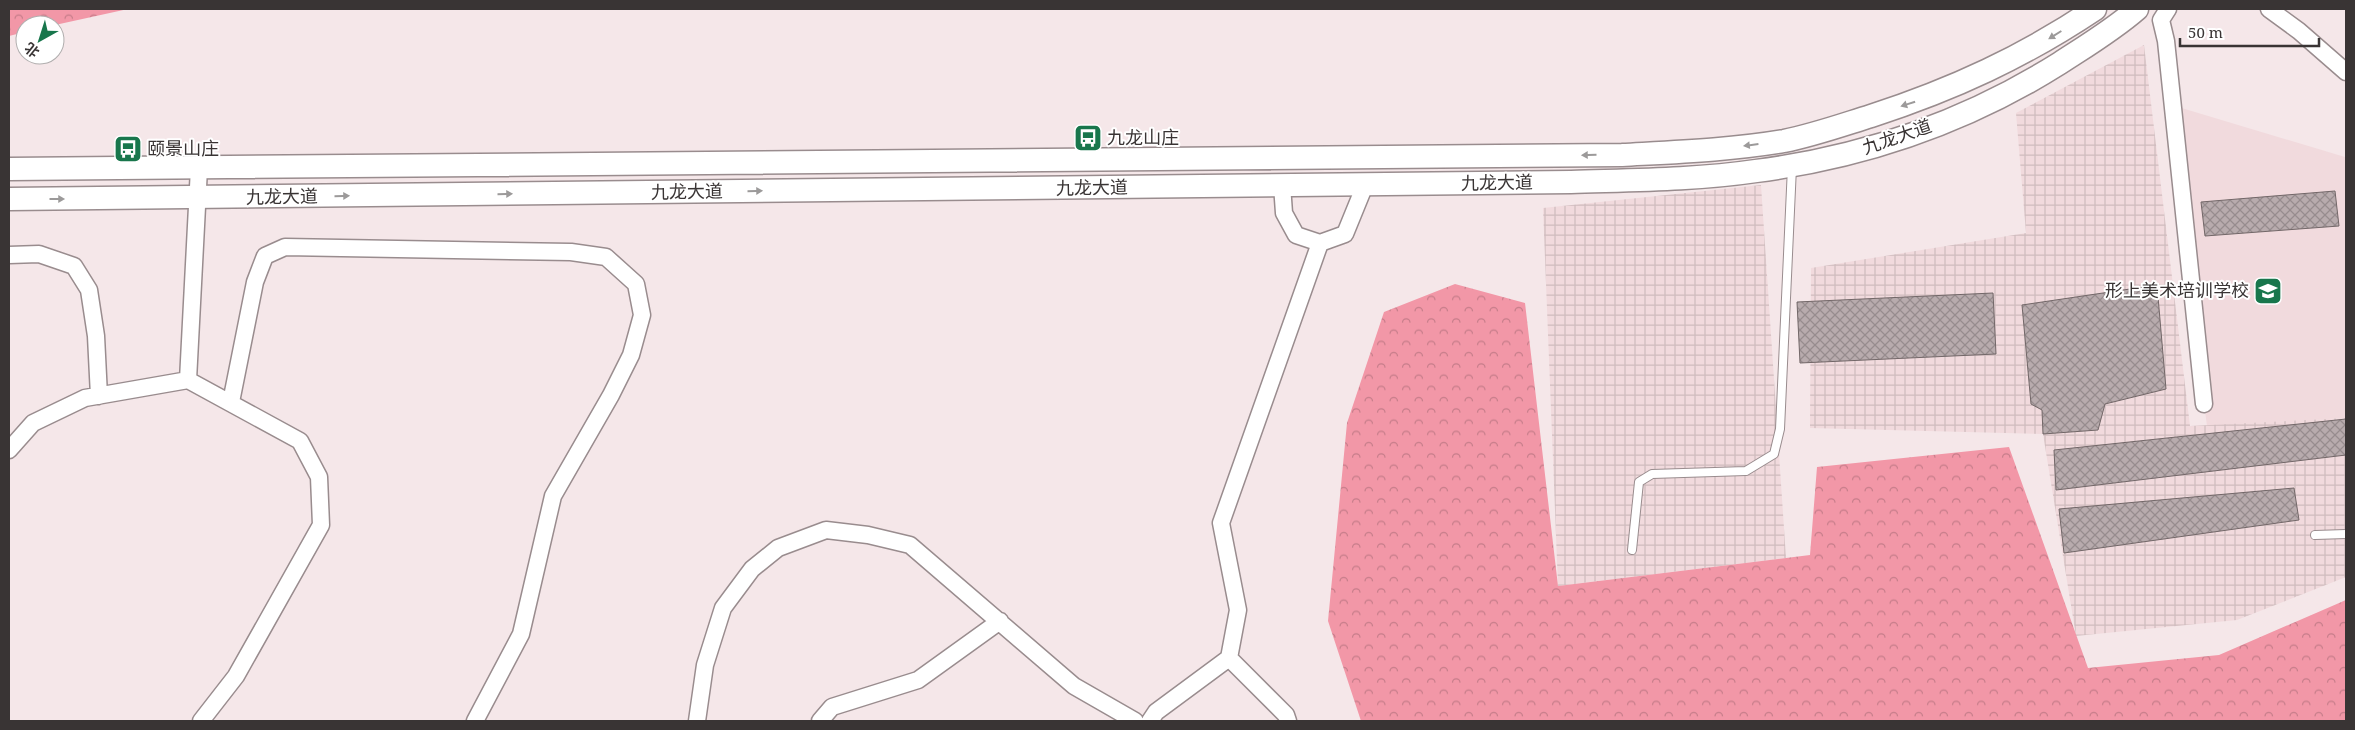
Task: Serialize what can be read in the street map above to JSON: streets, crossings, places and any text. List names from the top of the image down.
{
  "streets": {
    "main road": ["九龙大道"]
  },
  "places": {
    "bus stop": ["九龙山庄", "颐景山庄"],
    "school or university": ["形上美术培训学校"]
  },
  "scale_bar": "50 m",
  "north": "bottom left"
}
